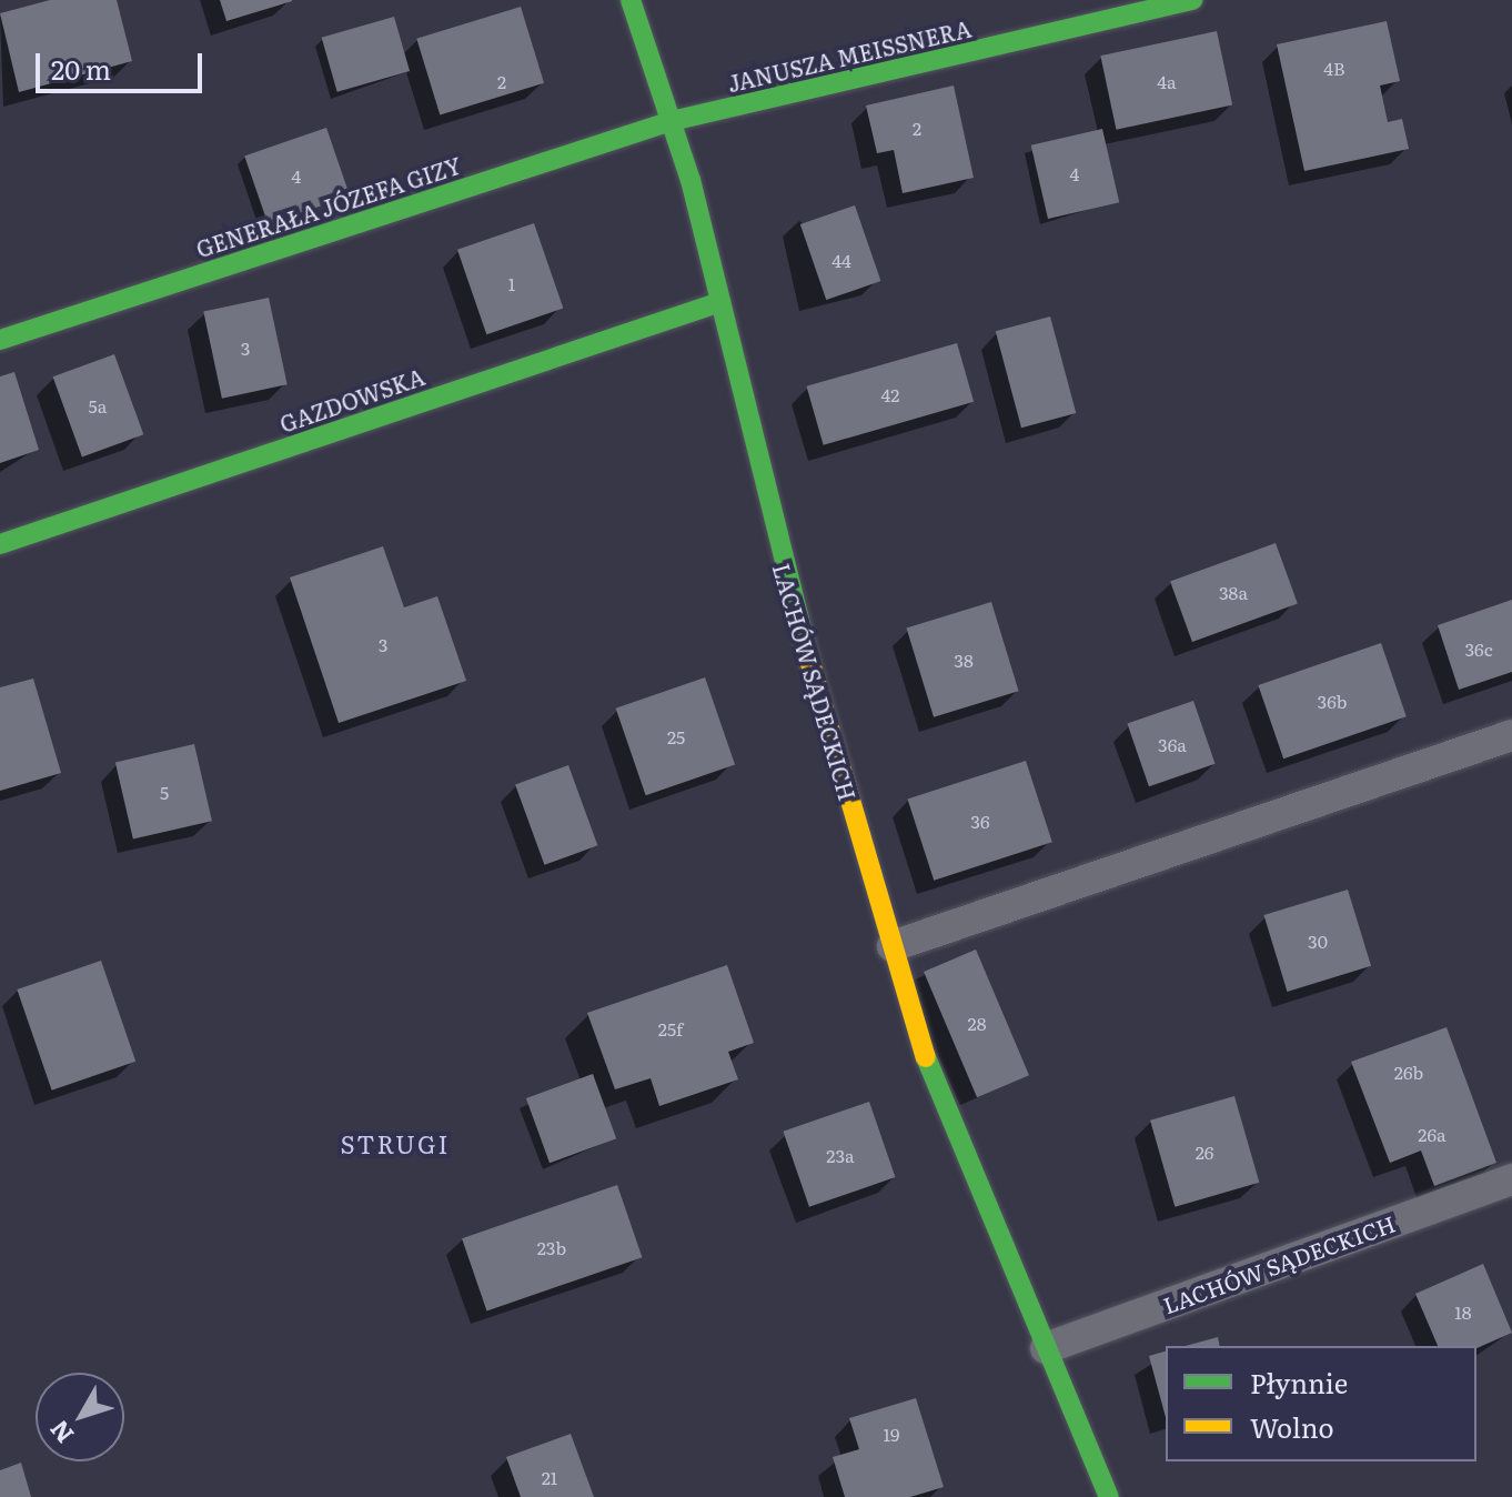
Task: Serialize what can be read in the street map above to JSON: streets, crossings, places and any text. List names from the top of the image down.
{
  "streets": {
    "street": [
      "JANUSZA MEISSNERA",
      "GENERAŁA JÓZEFA GIZY",
      "GAZDOWSKA",
      "LACHÓW SĄDECKICH"
    ]
  },
  "crossings": [
    ["JANUSZA MEISSNERA", "GENERAŁA JÓZEFA GIZY"],
    ["JANUSZA MEISSNERA", "LACHÓW SĄDECKICH"],
    ["GENERAŁA JÓZEFA GIZY", "LACHÓW SĄDECKICH"],
    ["GAZDOWSKA", "LACHÓW SĄDECKICH"]
  ],
  "districts": ["STRUGI"],
  "house_numbers": [
    "4B",
    "2",
    "4a",
    "2",
    "4",
    "4",
    "44",
    "1",
    "3",
    "42",
    "5a",
    "38a",
    "3",
    "36c",
    "38",
    "36b",
    "25",
    "36a",
    "5",
    "36",
    "30",
    "28",
    "25f",
    "26b",
    "26a",
    "26",
    "23a",
    "23b",
    "18",
    "19",
    "21"
  ],
  "legend": ["Płynnie", "Wolno"],
  "scale_bar": "20 m",
  "north": "bottom left"
}
